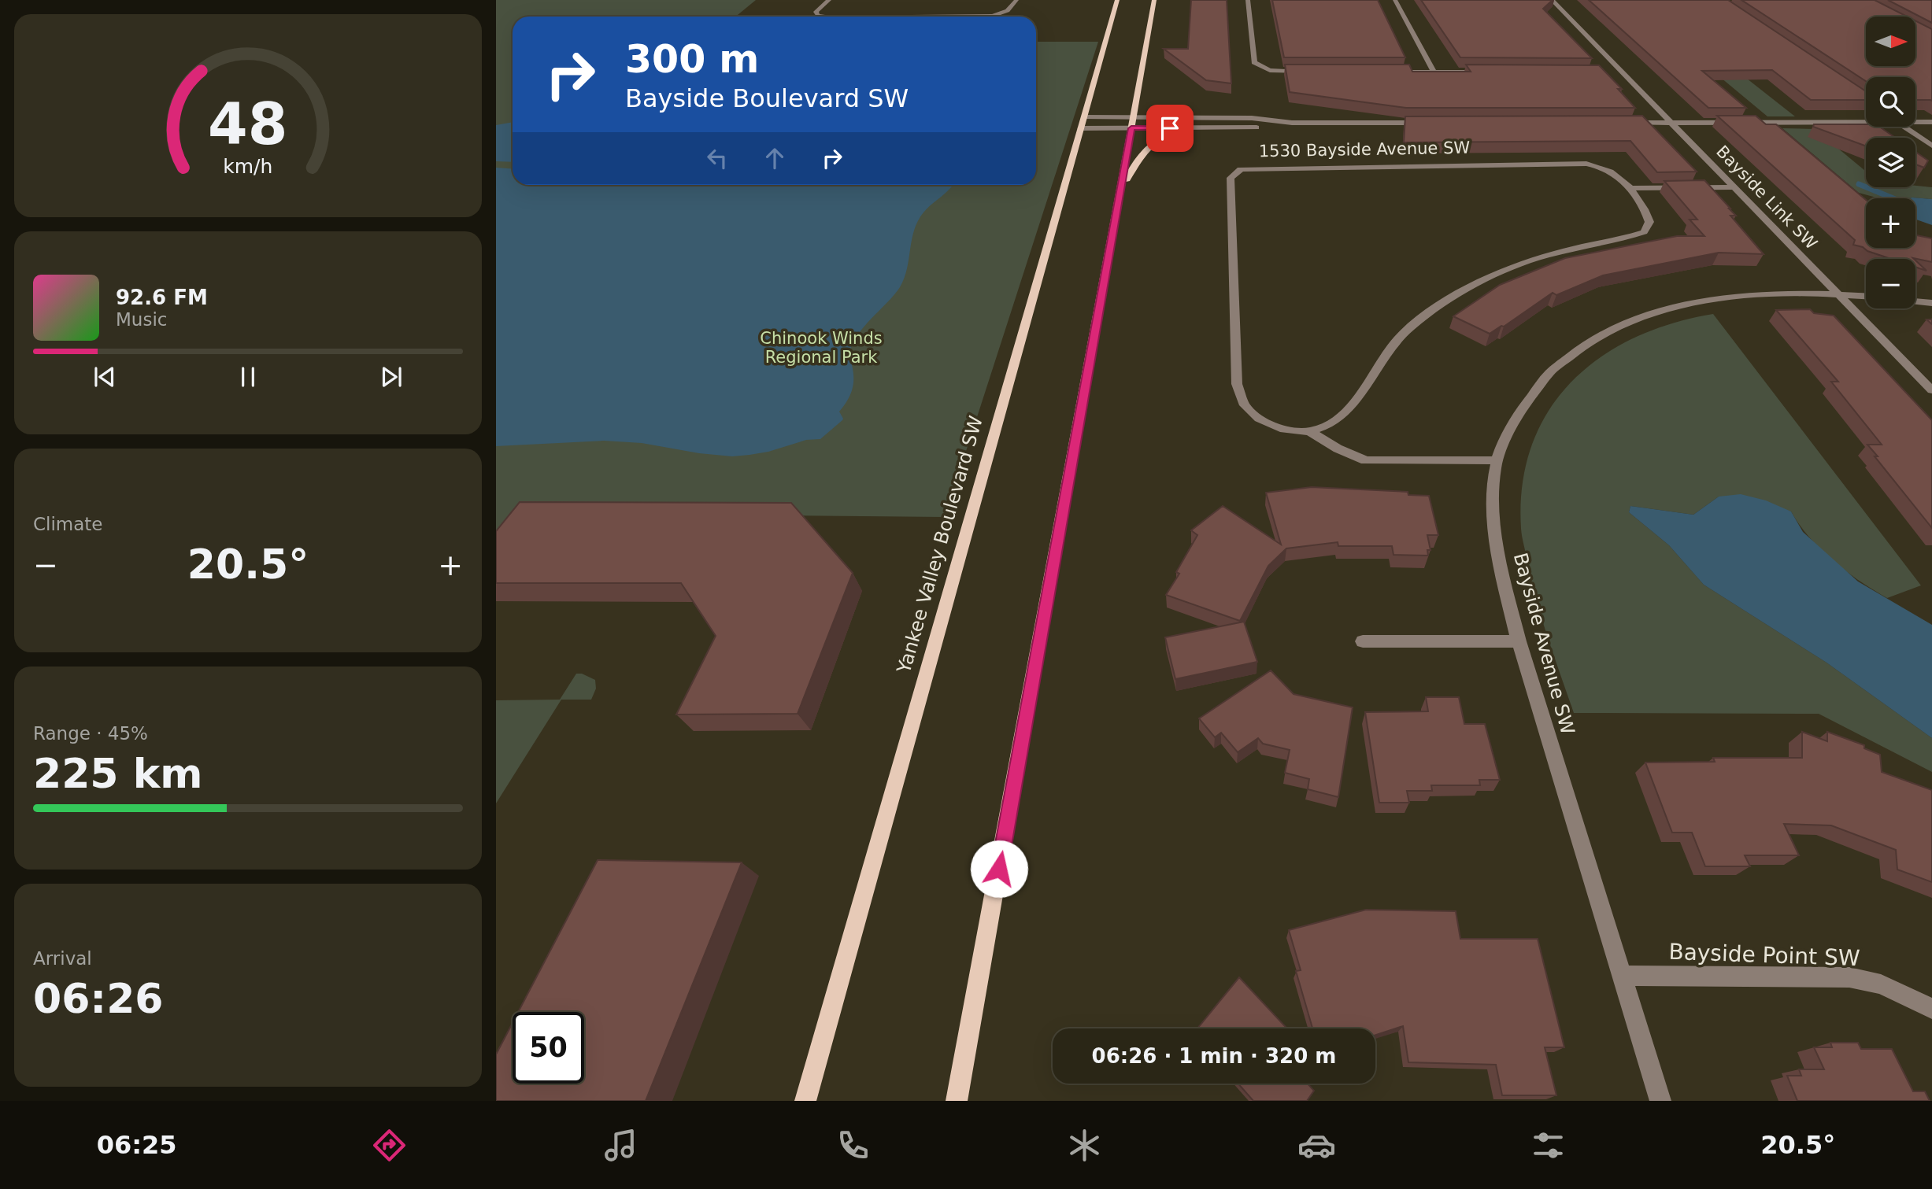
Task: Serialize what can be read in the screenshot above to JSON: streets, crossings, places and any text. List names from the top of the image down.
{
  "streets": {
    "main road": ["Yankee Valley Boulevard SW"],
    "street": [
      "1530 Bayside Avenue SW",
      "Bayside Link SW",
      "Bayside Avenue SW",
      "Bayside Point SW"
    ]
  },
  "crossings": [
    ["1530 Bayside Avenue SW", "Bayside Avenue SW"],
    ["Bayside Link SW", "Bayside Avenue SW"],
    ["Bayside Avenue SW", "Bayside Point SW"]
  ],
  "parks": ["Chinook Winds Regional Park"],
  "north": "right",
  "page": {
    "map_buttons": ["+", "−"],
    "turn": ["300 m", "Bayside Boulevard SW"],
    "song": ["92.6 FM", "Music"],
    "tile": [
      "Climate",
      ["Range · 45%", "225 km"],
      ["Arrival", "06:26"]
    ],
    "heat": ["−", "20.5°", "+"],
    "limit": "50",
    "trip": "06:26 · 1 min · 320 m",
    "tabs": ["06:25", "20.5°"],
    "gauge": ["48", "km/h"]
  }
}
